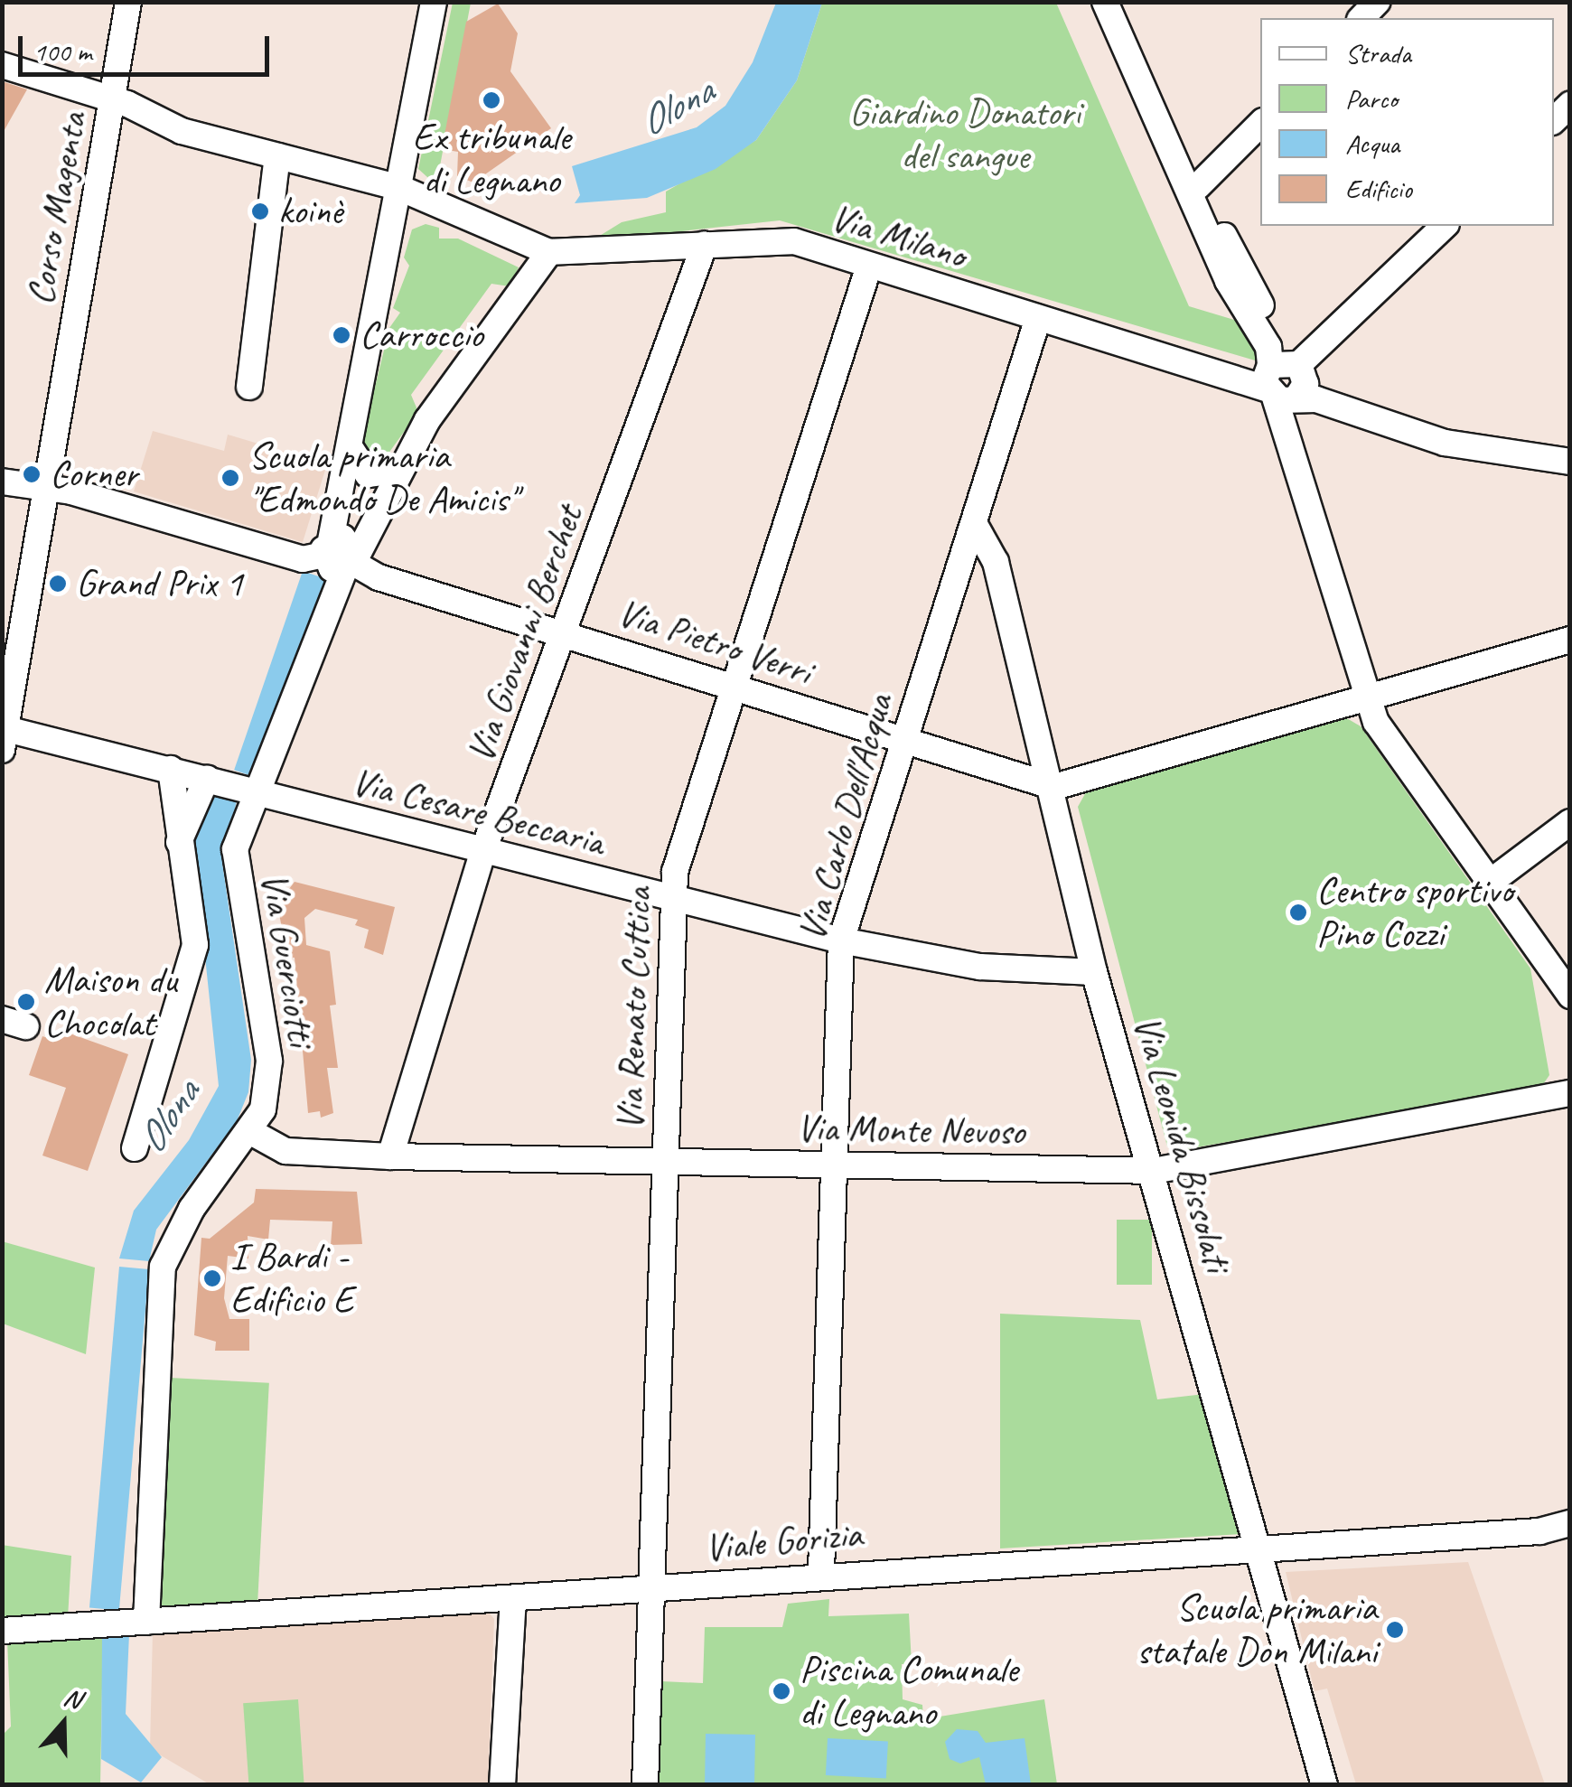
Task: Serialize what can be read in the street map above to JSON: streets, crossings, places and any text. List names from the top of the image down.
{
  "streets": {
    "street": [
      "Corso Magenta",
      "Via Milano",
      "Via Giovanni Berchet",
      "Via Pietro Verri",
      "Via Cesare Beccaria",
      "Via Carlo Dell'Acqua",
      "Via Guerciotti",
      "Via Renato Cuttica",
      "Via Monte Nevoso",
      "Via Leonida Bissolati",
      "Viale Gorizia"
    ]
  },
  "crossings": [
    ["Corso Magenta", "Via Cesare Beccaria"],
    ["Via Milano", "Via Giovanni Berchet"],
    ["Via Milano", "Via Carlo Dell'Acqua"],
    ["Via Milano", "Via Renato Cuttica"],
    ["Via Giovanni Berchet", "Via Pietro Verri"],
    ["Via Giovanni Berchet", "Via Cesare Beccaria"],
    ["Via Giovanni Berchet", "Via Monte Nevoso"],
    ["Via Pietro Verri", "Via Carlo Dell'Acqua"],
    ["Via Pietro Verri", "Via Guerciotti"],
    ["Via Pietro Verri", "Via Renato Cuttica"],
    ["Via Pietro Verri", "Via Leonida Bissolati"],
    ["Via Cesare Beccaria", "Via Carlo Dell'Acqua"],
    ["Via Cesare Beccaria", "Via Guerciotti"],
    ["Via Cesare Beccaria", "Via Renato Cuttica"],
    ["Via Cesare Beccaria", "Via Leonida Bissolati"],
    ["Via Carlo Dell'Acqua", "Via Monte Nevoso"],
    ["Via Carlo Dell'Acqua", "Via Leonida Bissolati"],
    ["Via Carlo Dell'Acqua", "Viale Gorizia"],
    ["Via Guerciotti", "Via Monte Nevoso"],
    ["Via Guerciotti", "Viale Gorizia"],
    ["Via Renato Cuttica", "Via Monte Nevoso"],
    ["Via Renato Cuttica", "Viale Gorizia"],
    ["Via Monte Nevoso", "Via Leonida Bissolati"],
    ["Via Leonida Bissolati", "Viale Gorizia"]
  ],
  "water": ["Olona"],
  "parks": ["Giardino Donatori del sangue"],
  "places": [
    "Ex tribunale di Legnano",
    "koinè",
    "Carroccio",
    "Corner",
    "Scuola primaria \"Edmondo De Amicis\"",
    "Grand Prix 1",
    "Centro sportivo Pino Cozzi",
    "Maison du Chocolat",
    "I Bardi - Edificio E",
    "Scuola primaria statale Don Milani",
    "Piscina Comunale di Legnano"
  ],
  "legend": [
    "Strada",
    "Parco",
    "Acqua",
    "Edificio"
  ],
  "scale_bar": "100 m",
  "north": "top"
}
